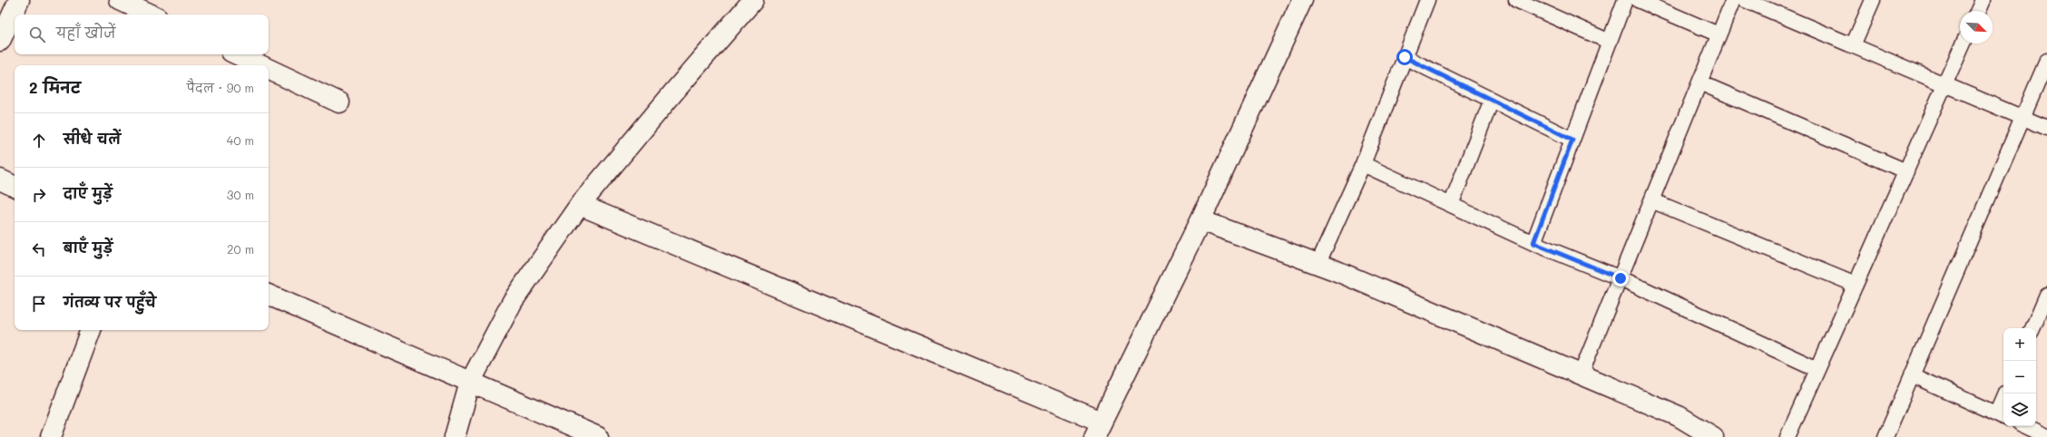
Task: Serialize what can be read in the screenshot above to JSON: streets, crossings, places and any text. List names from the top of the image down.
{
  "north": "bottom right",
  "page": {
    "search": "यहाँ खोजें",
    "heading": ["2 मिनट", "पैदल · 90 m"],
    "list": [
      ["सीधे चलें", "40 m"],
      ["दाएँ मुड़ें", "30 m"],
      ["बाएँ मुड़ें", "20 m"],
      "गंतव्य पर पहुँचे"
    ],
    "map_buttons": ["+", "−"]
  }
}
